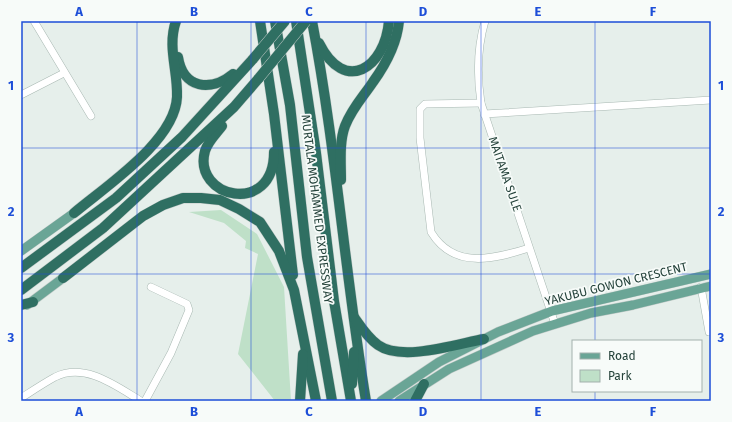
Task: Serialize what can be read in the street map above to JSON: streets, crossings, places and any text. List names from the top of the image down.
{
  "streets": {
    "highway": ["MURTALA MOHAMMED EXPRESSWAY"],
    "main road": ["YAKUBU GOWON CRESCENT"],
    "street": ["MAITAMA SULE"]
  },
  "crossings": [
    ["MAITAMA SULE", "YAKUBU GOWON CRESCENT"]
  ],
  "legend": ["Road", "Park"],
  "grid": {
    "columns": [
      "A",
      "B",
      "C",
      "D",
      "E",
      "F"
    ],
    "rows": ["1", "2", "3"]
  }
}
